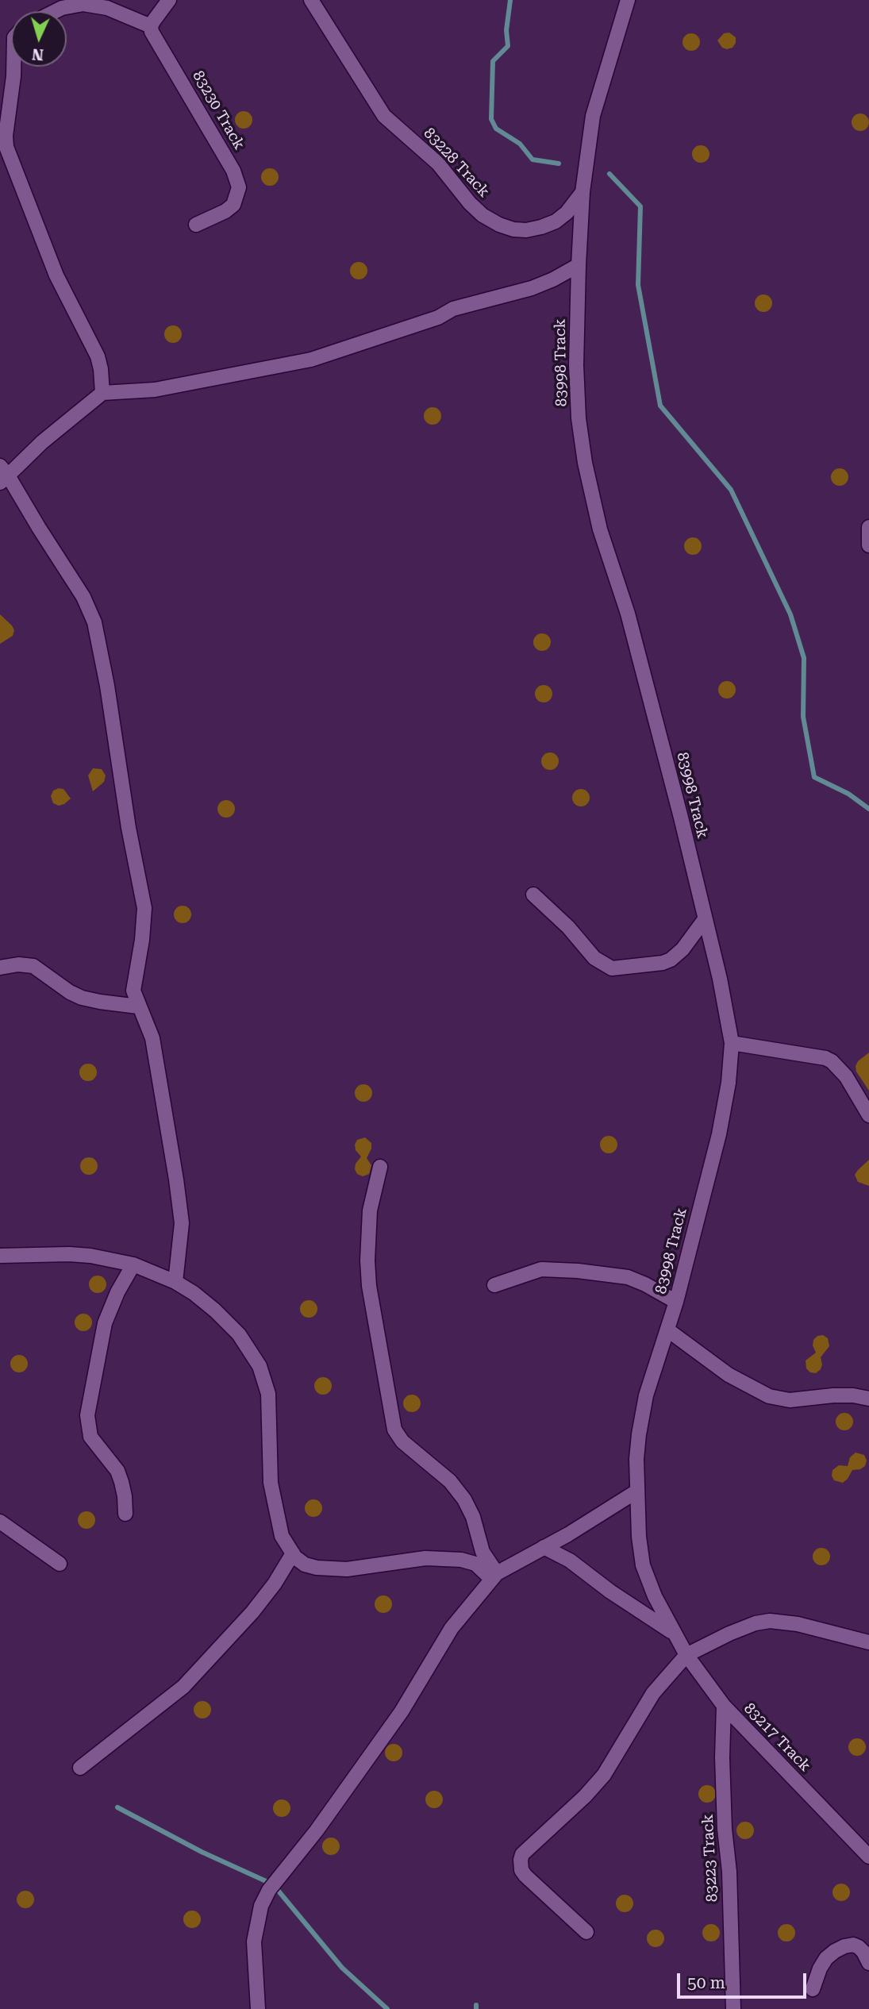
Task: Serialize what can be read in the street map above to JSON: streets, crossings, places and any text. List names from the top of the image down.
{
  "streets": {
    "street": [
      "83230 Track",
      "83228 Track",
      "83998 Track",
      "83217 Track",
      "83223 Track"
    ]
  },
  "crossings": [
    ["83228 Track", "83998 Track"],
    ["83998 Track", "83217 Track"],
    ["83217 Track", "83223 Track"]
  ],
  "scale_bar": "50 m",
  "north": "bottom"
}
